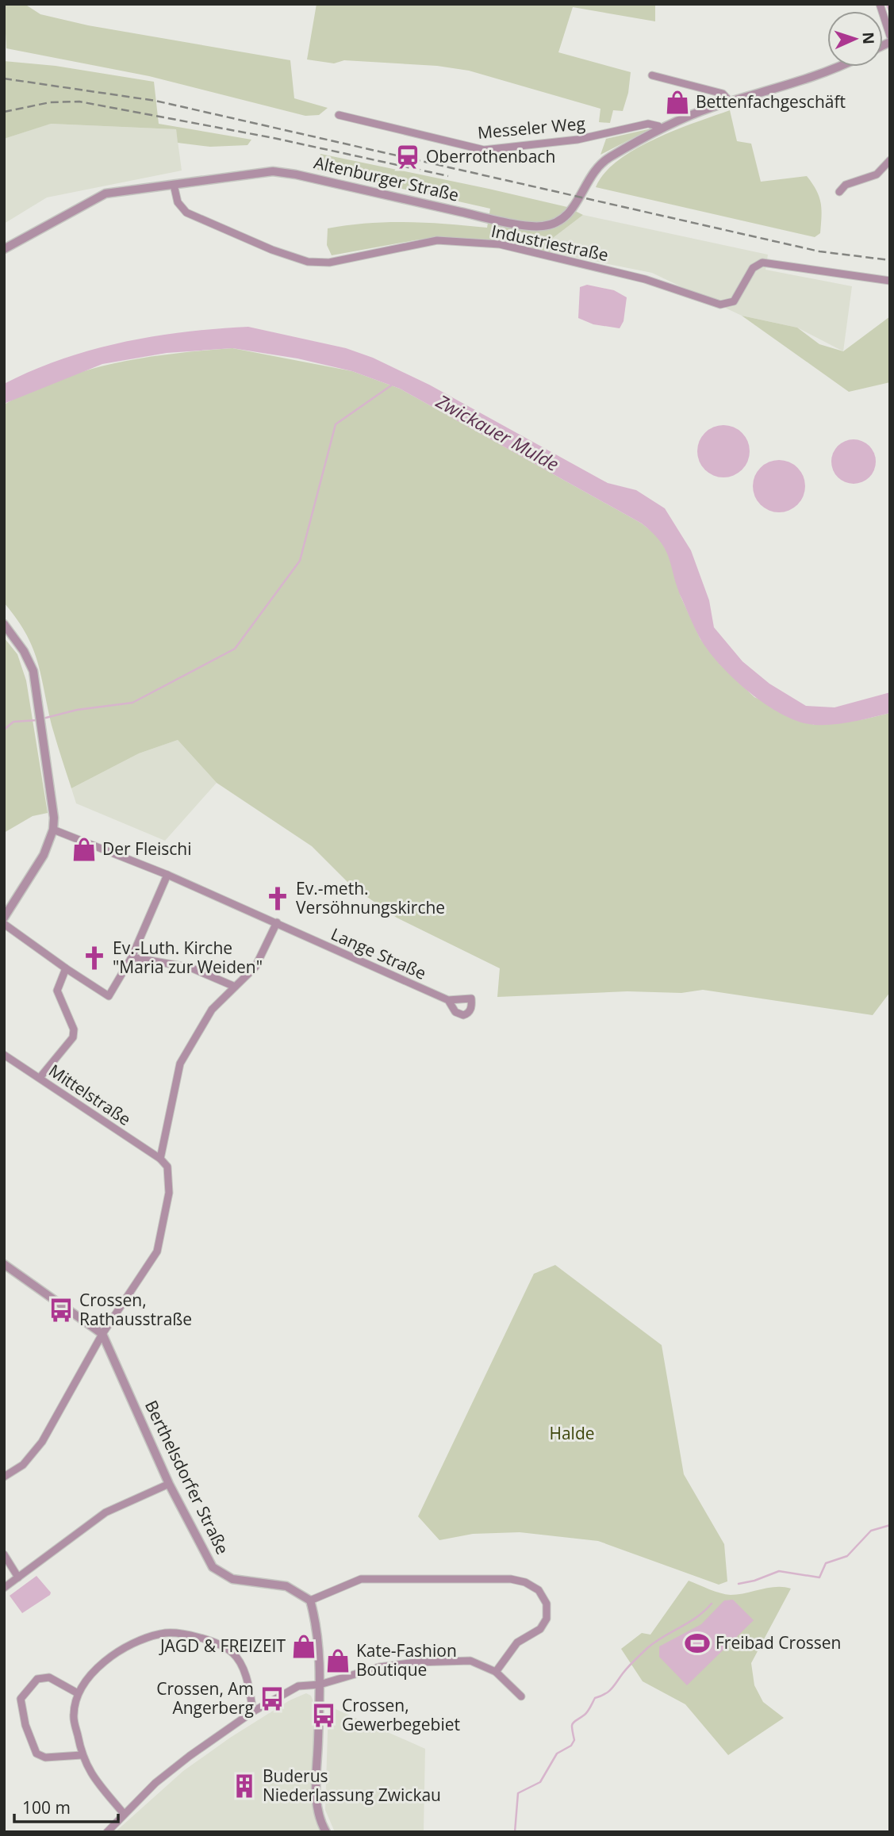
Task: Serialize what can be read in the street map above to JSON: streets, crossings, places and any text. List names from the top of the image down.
{
  "streets": {
    "street": [
      "Messeler Weg",
      "Altenburger Straße",
      "Industriestraße",
      "Lange Straße",
      "Mittelstraße",
      "Berthelsdorfer Straße"
    ]
  },
  "crossings": [
    ["Messeler Weg", "Altenburger Straße"],
    ["Altenburger Straße", "Industriestraße"]
  ],
  "water": ["Zwickauer Mulde"],
  "parks": ["Halde"],
  "places": {
    "shop": [
      "Bettenfachgeschäft",
      "Der Fleischi",
      "JAGD & FREIZEIT",
      "Kate-Fashion Boutique"
    ],
    "station": ["Oberrothenbach"],
    "church": ["Ev.-meth. Versöhnungskirche", "Ev.-Luth. Kirche \"Maria zur Weiden\""],
    "bus stop": ["Crossen, Rathausstraße", "Crossen, Am Angerberg", "Crossen, Gewerbegebiet"],
    "sports": ["Freibad Crossen"],
    "building": ["Buderus Niederlassung Zwickau"]
  },
  "scale_bar": "100 m",
  "north": "right"
}
